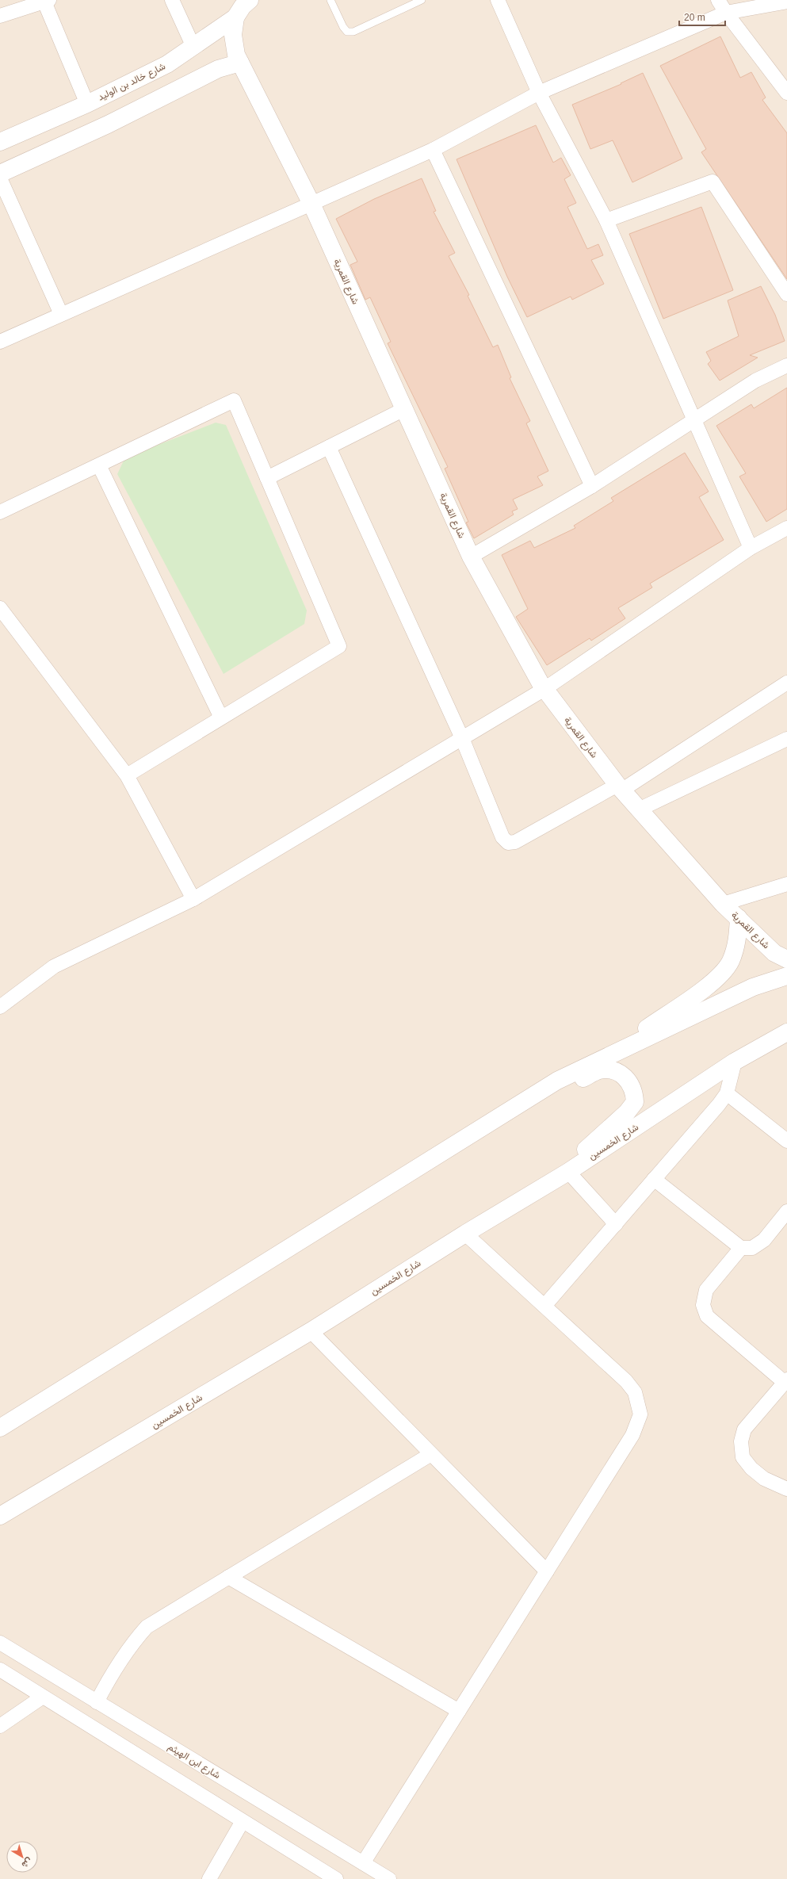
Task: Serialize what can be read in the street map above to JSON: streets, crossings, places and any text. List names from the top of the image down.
{
  "streets": {
    "street": [
      "شارع خالد بن الوليد",
      "شارع القمرية",
      "شارع الخمسين",
      "شارع ابن الهيثم"
    ]
  },
  "crossings": [
    ["شارع خالد بن الوليد", "شارع القمرية"]
  ],
  "scale_bar": "20 m",
  "north": "bottom right"
}
